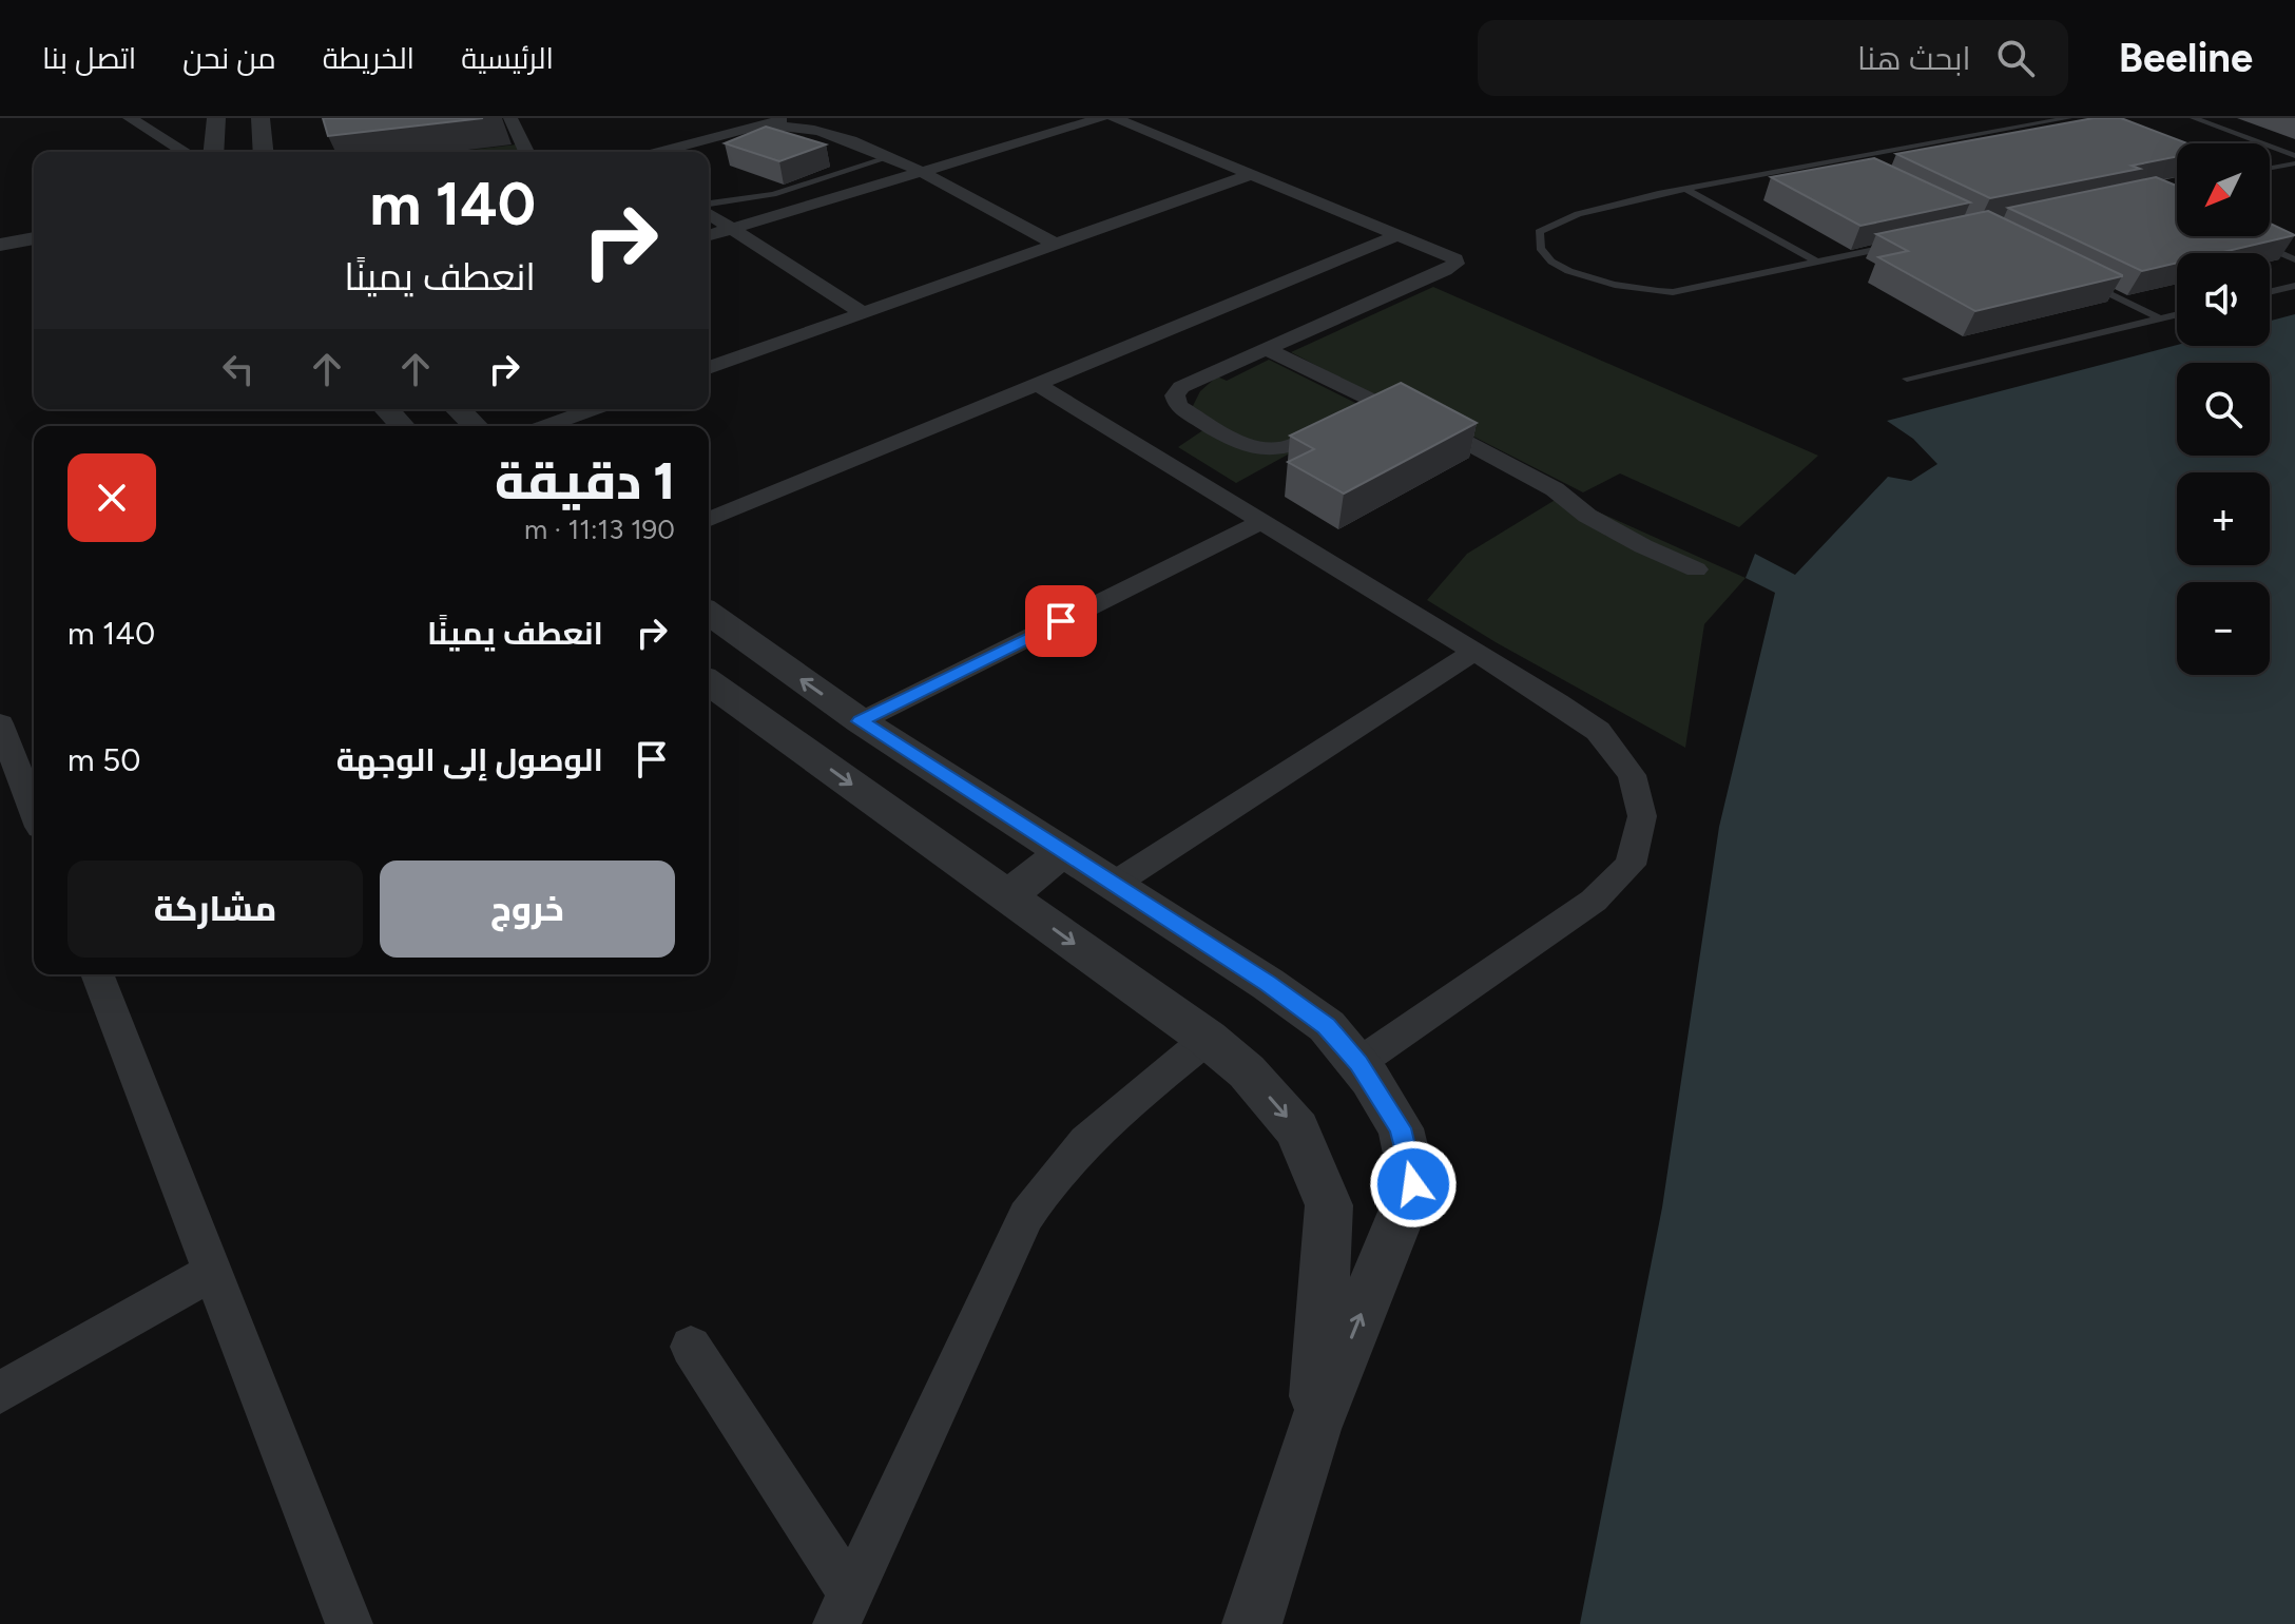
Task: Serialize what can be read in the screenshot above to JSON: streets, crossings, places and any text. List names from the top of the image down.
{
  "north": "bottom left",
  "page": {
    "header": "Beeline",
    "search": "ابحث هنا",
    "nav": [
      "الرئيسية",
      "الخريطة",
      "من نحن",
      "اتصل بنا"
    ],
    "map_buttons": ["+", "−"],
    "turn": ["140 m", "انعطف يمينًا"],
    "heading": ["1 دقيقة", "190 m · 11:13"],
    "list": [
      {
        "name": "انعطف يمينًا",
        "value": "140 m"
      },
      {
        "name": "الوصول إلى الوجهة",
        "value": "50 m"
      }
    ],
    "buttons": ["خروج", "مشاركة"]
  }
}
